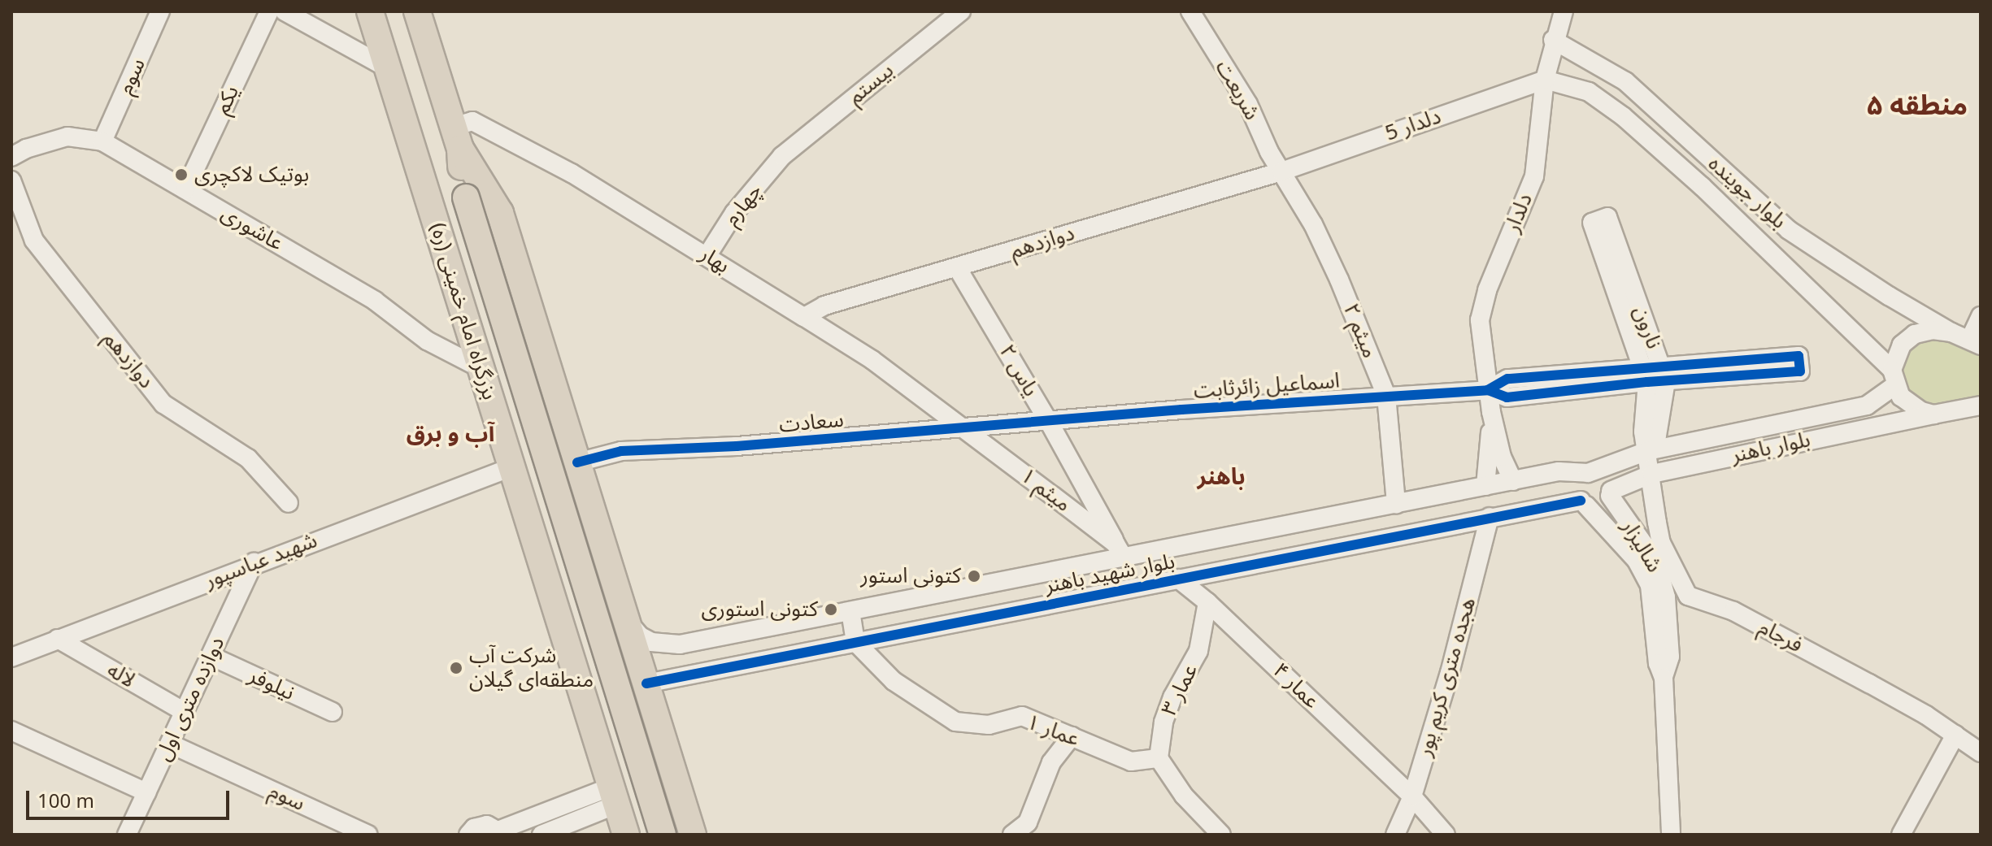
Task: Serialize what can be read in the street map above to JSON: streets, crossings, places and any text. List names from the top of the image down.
{
  "streets": {
    "highway": ["بزرگراه امام خمینی (ره)"],
    "street": [
      "سوم",
      "بیستم",
      "شریعت",
      "یکم",
      "دلدار 5",
      "بلوار جوینده",
      "چهارم",
      "دلدار",
      "عاشوری",
      "دوازدهم",
      "بهار",
      "نارون",
      "میثم ۲",
      "یاس ۲",
      "اسماعیل زائرثابت",
      "سعادت",
      "بلوار باهنر",
      "میثم ۱",
      "شالیزار",
      "شهید عباسپور",
      "بلوار شهید باهنر",
      "فرجام",
      "لاله",
      "هجده متری کریم پور",
      "نیلوفر",
      "عمار ۴",
      "عمار ۳",
      "دوازده متری اول",
      "عمار ۱"
    ]
  },
  "crossings": [
    ["سوم", "عاشوری"],
    ["سوم", "دوازده متری اول"],
    ["بیستم", "چهارم"],
    ["شریعت", "دلدار 5"],
    ["شریعت", "دوازدهم"],
    ["شریعت", "میثم ۲"],
    ["یکم", "عاشوری"],
    ["دلدار 5", "بلوار جوینده"],
    ["دلدار 5", "دلدار"],
    ["دلدار 5", "دوازدهم"],
    ["دلدار 5", "میثم ۲"],
    ["بلوار جوینده", "دلدار"],
    ["بلوار جوینده", "بلوار باهنر"],
    ["چهارم", "بهار"],
    ["دلدار", "اسماعیل زائرثابت"],
    ["عاشوری", "بزرگراه امام خمینی (ره)"],
    ["دوازدهم", "بهار"],
    ["دوازدهم", "میثم ۲"],
    ["دوازدهم", "یاس ۲"],
    ["بهار", "بزرگراه امام خمینی (ره)"],
    ["بهار", "سعادت"],
    ["بهار", "میثم ۱"],
    ["بزرگراه امام خمینی (ره)", "سعادت"],
    ["بزرگراه امام خمینی (ره)", "شهید عباسپور"],
    ["بزرگراه امام خمینی (ره)", "بلوار شهید باهنر"],
    ["نارون", "اسماعیل زائرثابت"],
    ["نارون", "بلوار باهنر"],
    ["میثم ۲", "اسماعیل زائرثابت"],
    ["میثم ۲", "بلوار شهید باهنر"],
    ["یاس ۲", "اسماعیل زائرثابت"],
    ["یاس ۲", "سعادت"],
    ["یاس ۲", "میثم ۱"],
    ["یاس ۲", "بلوار شهید باهنر"],
    ["اسماعیل زائرثابت", "سعادت"],
    ["سعادت", "میثم ۱"],
    ["بلوار باهنر", "شالیزار"],
    ["بلوار باهنر", "بلوار شهید باهنر"],
    ["میثم ۱", "بلوار شهید باهنر"],
    ["شالیزار", "بلوار شهید باهنر"],
    ["شهید عباسپور", "لاله"],
    ["شهید عباسپور", "دوازده متری اول"],
    ["بلوار شهید باهنر", "هجده متری کریم پور"],
    ["بلوار شهید باهنر", "عمار ۴"],
    ["بلوار شهید باهنر", "عمار ۱"],
    ["لاله", "دوازده متری اول"],
    ["هجده متری کریم پور", "عمار ۴"],
    ["نیلوفر", "دوازده متری اول"],
    ["عمار ۴", "عمار ۳"],
    ["عمار ۳", "عمار ۱"]
  ],
  "districts": ["منطقه ۵", "آب و برق", "باهنر"],
  "places": [
    "بوتیک لاکچری",
    "کتونی استور",
    "کتونی استوری",
    "شرکت آب منطقه‌ای گیلان"
  ],
  "scale_bar": "100 m"
}
